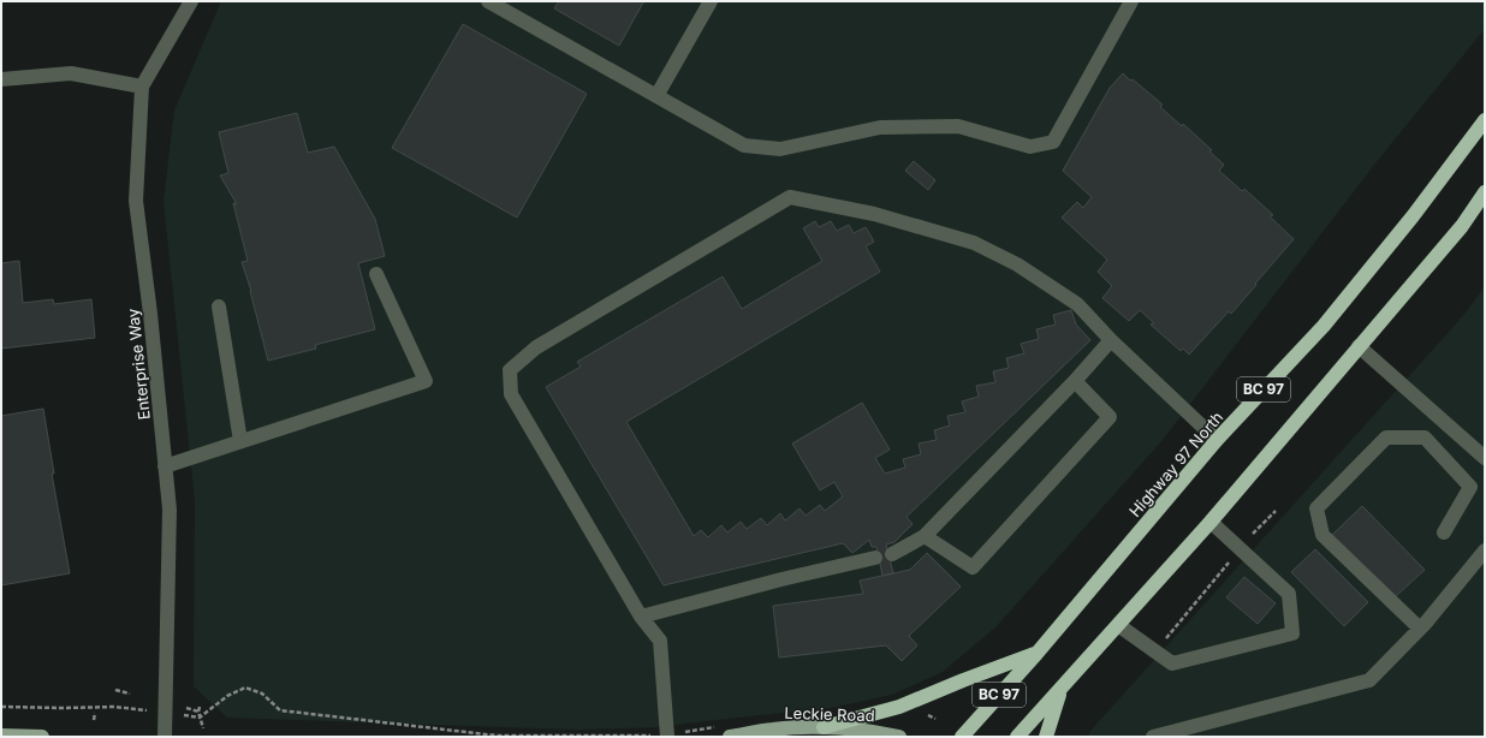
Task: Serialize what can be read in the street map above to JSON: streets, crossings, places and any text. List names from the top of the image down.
{
  "streets": {
    "highway": ["BC 97", "Highway 97 North"],
    "main road": ["Leckie Road"],
    "street": ["Enterprise Way"]
  }
}
